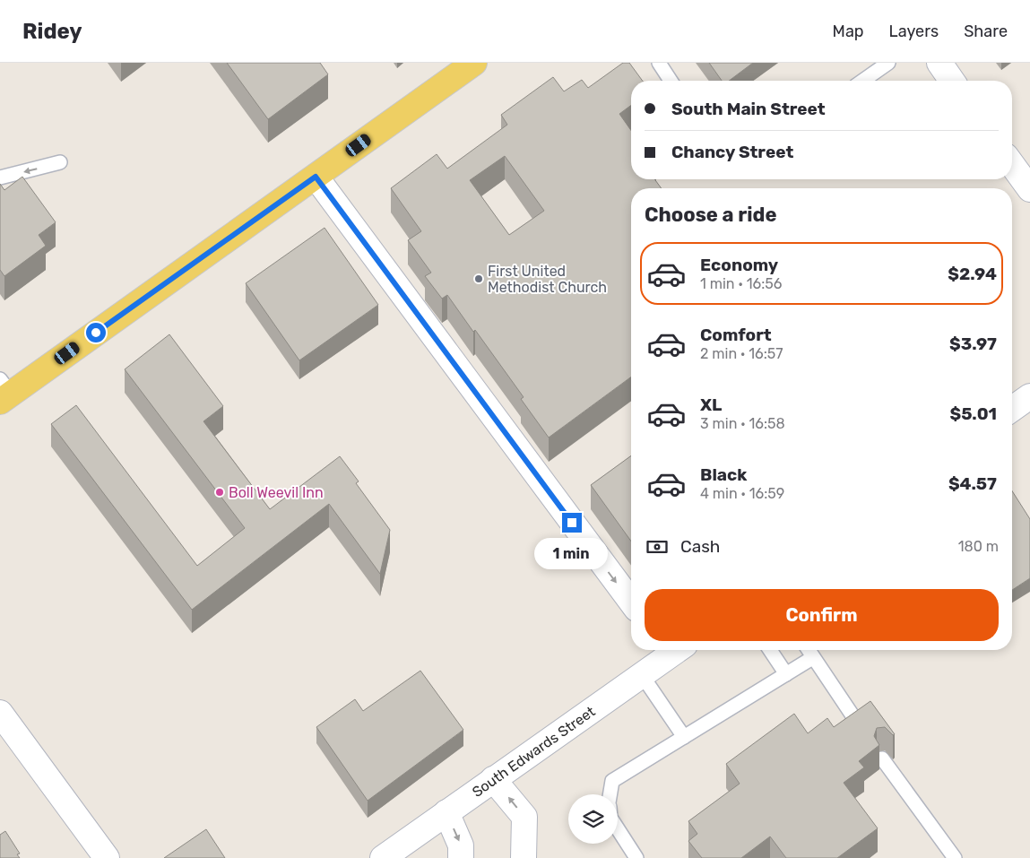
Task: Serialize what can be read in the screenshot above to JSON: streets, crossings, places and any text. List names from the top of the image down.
{
  "streets": {
    "street": ["South Edwards Street"]
  },
  "places": ["First United Methodist Church", "Boll Weevil Inn"],
  "page": {
    "header": "Ridey",
    "nav": ["Map", "Layers", "Share"],
    "banner": ["South Main Street", "Chancy Street"],
    "heading": "Choose a ride",
    "list": [
      {
        "name": "Economy",
        "note": "1 min · 16:56",
        "value": "$2.94"
      },
      {
        "name": "Comfort",
        "note": "2 min · 16:57",
        "value": "$3.97"
      },
      {
        "name": "XL",
        "note": "3 min · 16:58",
        "value": "$5.01"
      },
      {
        "name": "Black",
        "note": "4 min · 16:59",
        "value": "$4.57"
      }
    ],
    "pay": ["Cash", "180 m"],
    "bubble": "1 min",
    "buttons": "Confirm"
  }
}
